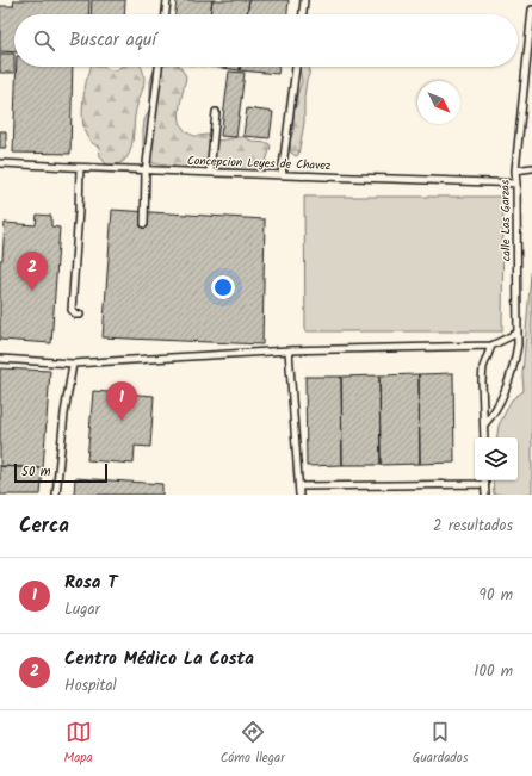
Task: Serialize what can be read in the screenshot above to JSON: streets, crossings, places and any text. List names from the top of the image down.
{
  "streets": {
    "lane": ["Concepcion Leyes de Chavez", "calle Las Garzas"]
  },
  "crossings": [
    ["Concepcion Leyes de Chavez", "calle Las Garzas"]
  ],
  "scale_bar": "50 m",
  "north": "bottom right",
  "page": {
    "search": "Buscar aquí",
    "pins": ["2", "1"],
    "scale": "50 m",
    "heading": ["Cerca", "2 resultados"],
    "list": [
      {
        "mark": "1",
        "name": "Rosa T",
        "note": "Lugar",
        "value": "90 m"
      },
      {
        "mark": "2",
        "name": "Centro Médico La Costa",
        "note": "Hospital",
        "value": "100 m"
      }
    ],
    "nav": ["Mapa", "Cómo llegar", "Guardados"]
  }
}
